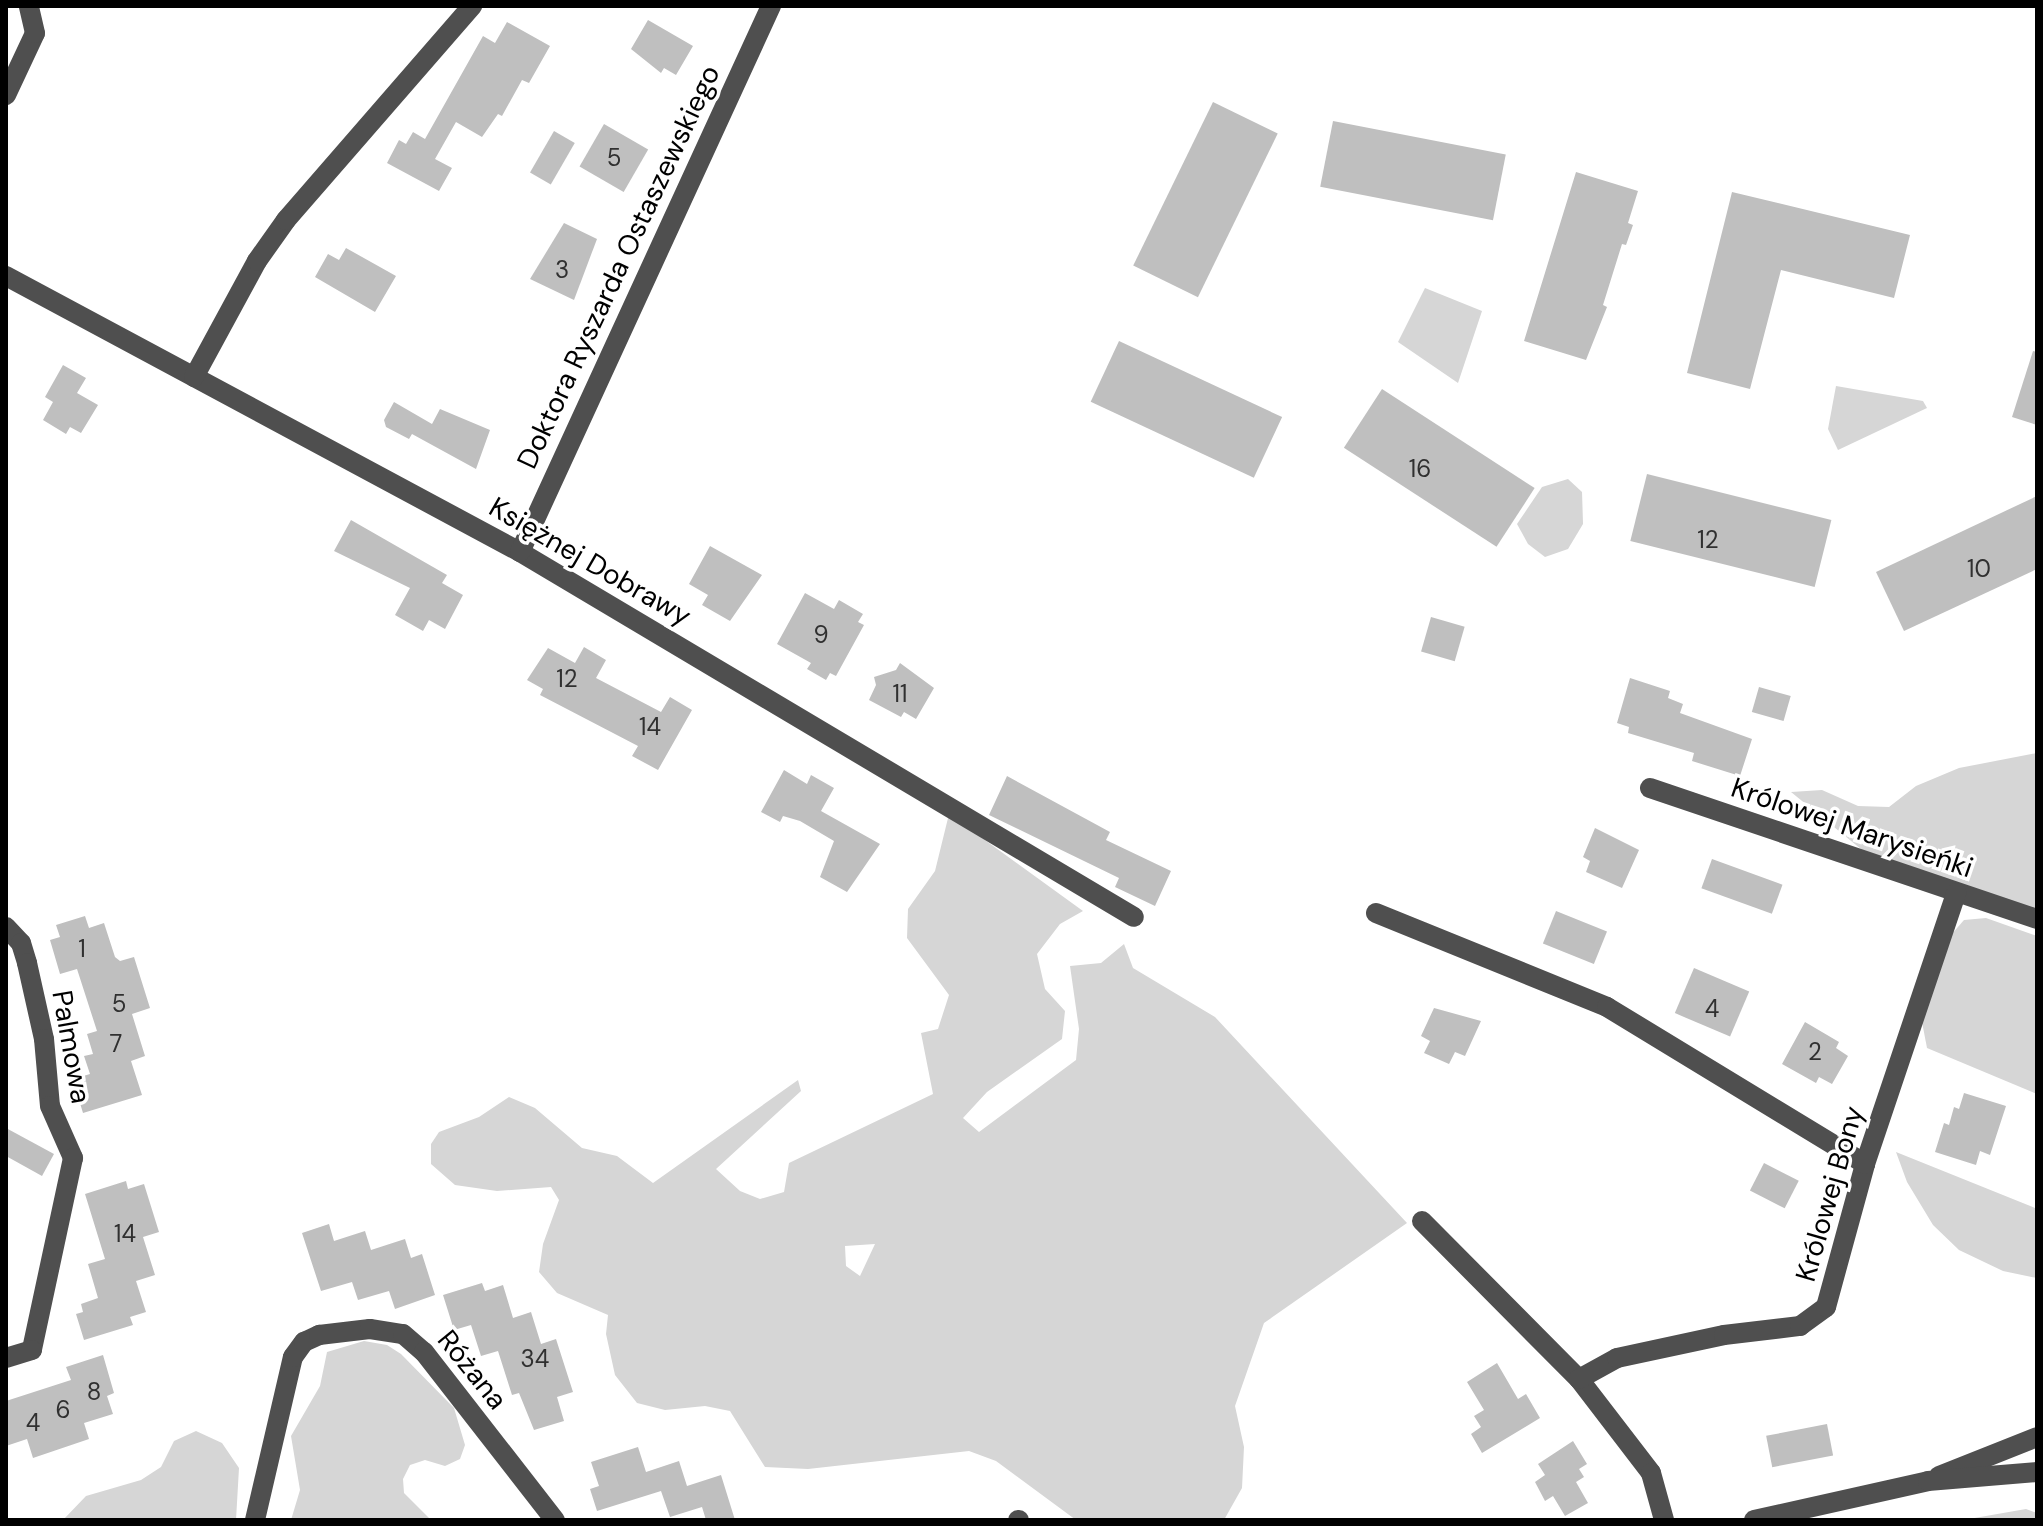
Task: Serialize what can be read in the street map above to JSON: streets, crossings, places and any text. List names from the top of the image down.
{
  "streets": {
    "street": [
      "Doktora Ryszarda Ostaszewskiego",
      "Księżnej Dobrawy",
      "Królowej Marysieńki",
      "Palmowa",
      "Królowej Bony",
      "Różana"
    ]
  },
  "crossings": [
    ["Doktora Ryszarda Ostaszewskiego", "Księżnej Dobrawy"],
    ["Królowej Marysieńki", "Królowej Bony"]
  ],
  "house_numbers": [
    "5",
    "3",
    "16",
    "12",
    "10",
    "9",
    "12",
    "11",
    "14",
    "1",
    "5",
    "4",
    "7",
    "2",
    "14",
    "34",
    "8",
    "6",
    "4"
  ]
}
